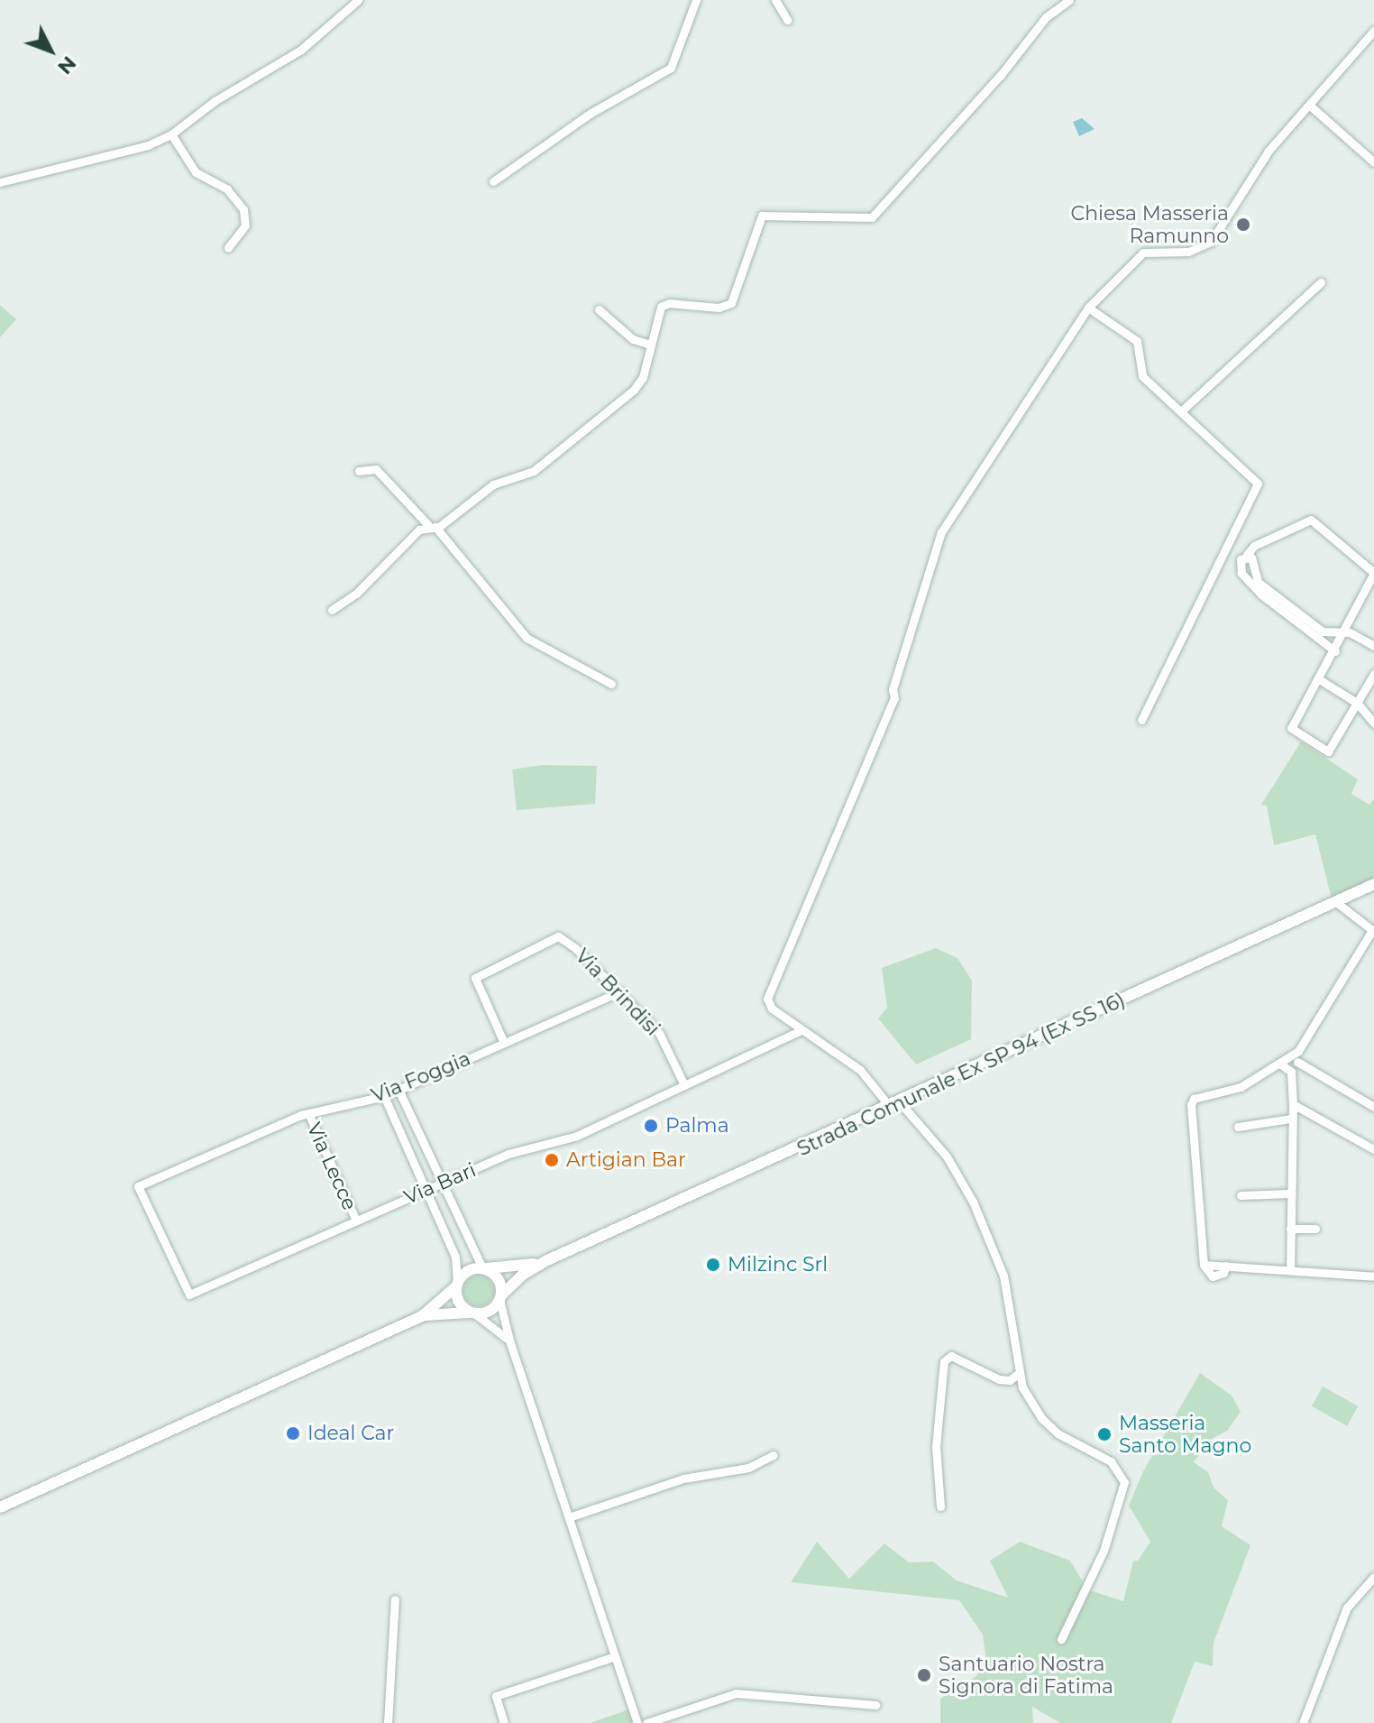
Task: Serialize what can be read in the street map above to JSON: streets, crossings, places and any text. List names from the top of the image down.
{
  "streets": {
    "main road": ["Strada Comunale Ex SP 94 (Ex SS 16)"],
    "street": [
      "Via Brindisi",
      "Via Foggia",
      "Via Lecce",
      "Via Bari"
    ]
  },
  "crossings": [
    ["Via Brindisi", "Via Foggia"],
    ["Via Brindisi", "Via Bari"],
    ["Via Foggia", "Via Lecce"],
    ["Via Foggia", "Via Bari"],
    ["Via Lecce", "Via Bari"]
  ],
  "places": [
    "Chiesa Masseria Ramunno",
    "Palma",
    "Artigian Bar",
    "Milzinc Srl",
    "Ideal Car",
    "Masseria Santo Magno",
    "Santuario Nostra Signora di Fatima"
  ],
  "north": "bottom right"
}
